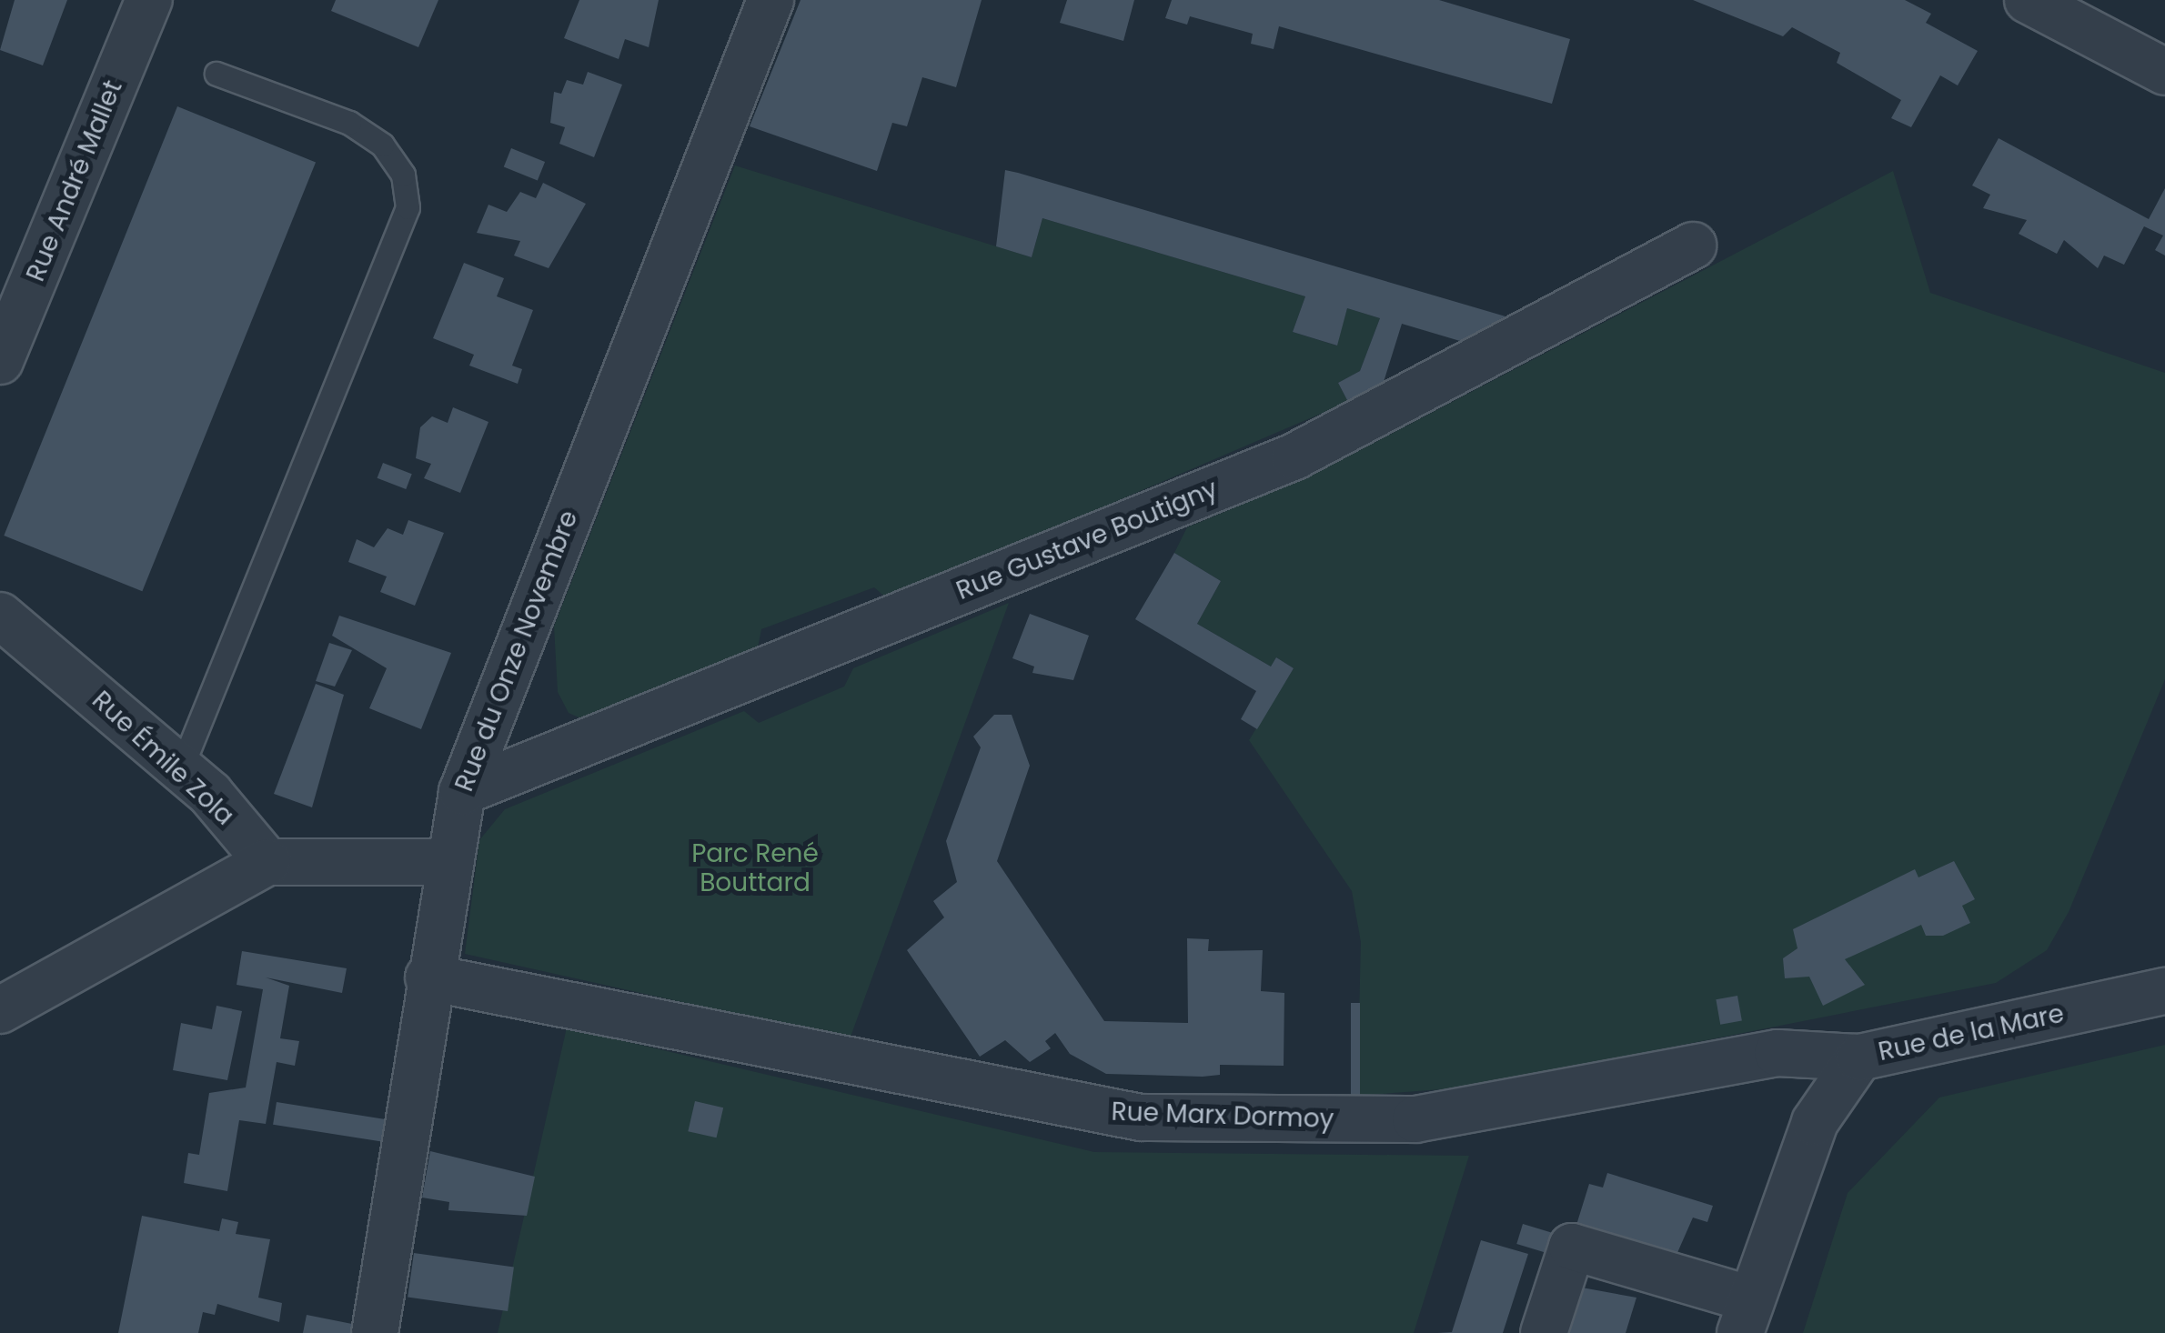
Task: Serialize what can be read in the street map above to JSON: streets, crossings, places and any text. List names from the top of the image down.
{
  "streets": {
    "street": [
      "Rue André Mallet",
      "Rue Gustave Boutigny",
      "Rue du Onze Novembre",
      "Rue Émile Zola",
      "Rue de la Mare",
      "Rue Marx Dormoy"
    ]
  },
  "crossings": [
    ["Rue Gustave Boutigny", "Rue du Onze Novembre"],
    ["Rue du Onze Novembre", "Rue Marx Dormoy"],
    ["Rue de la Mare", "Rue Marx Dormoy"]
  ],
  "parks": ["Parc René Bouttard"]
}
